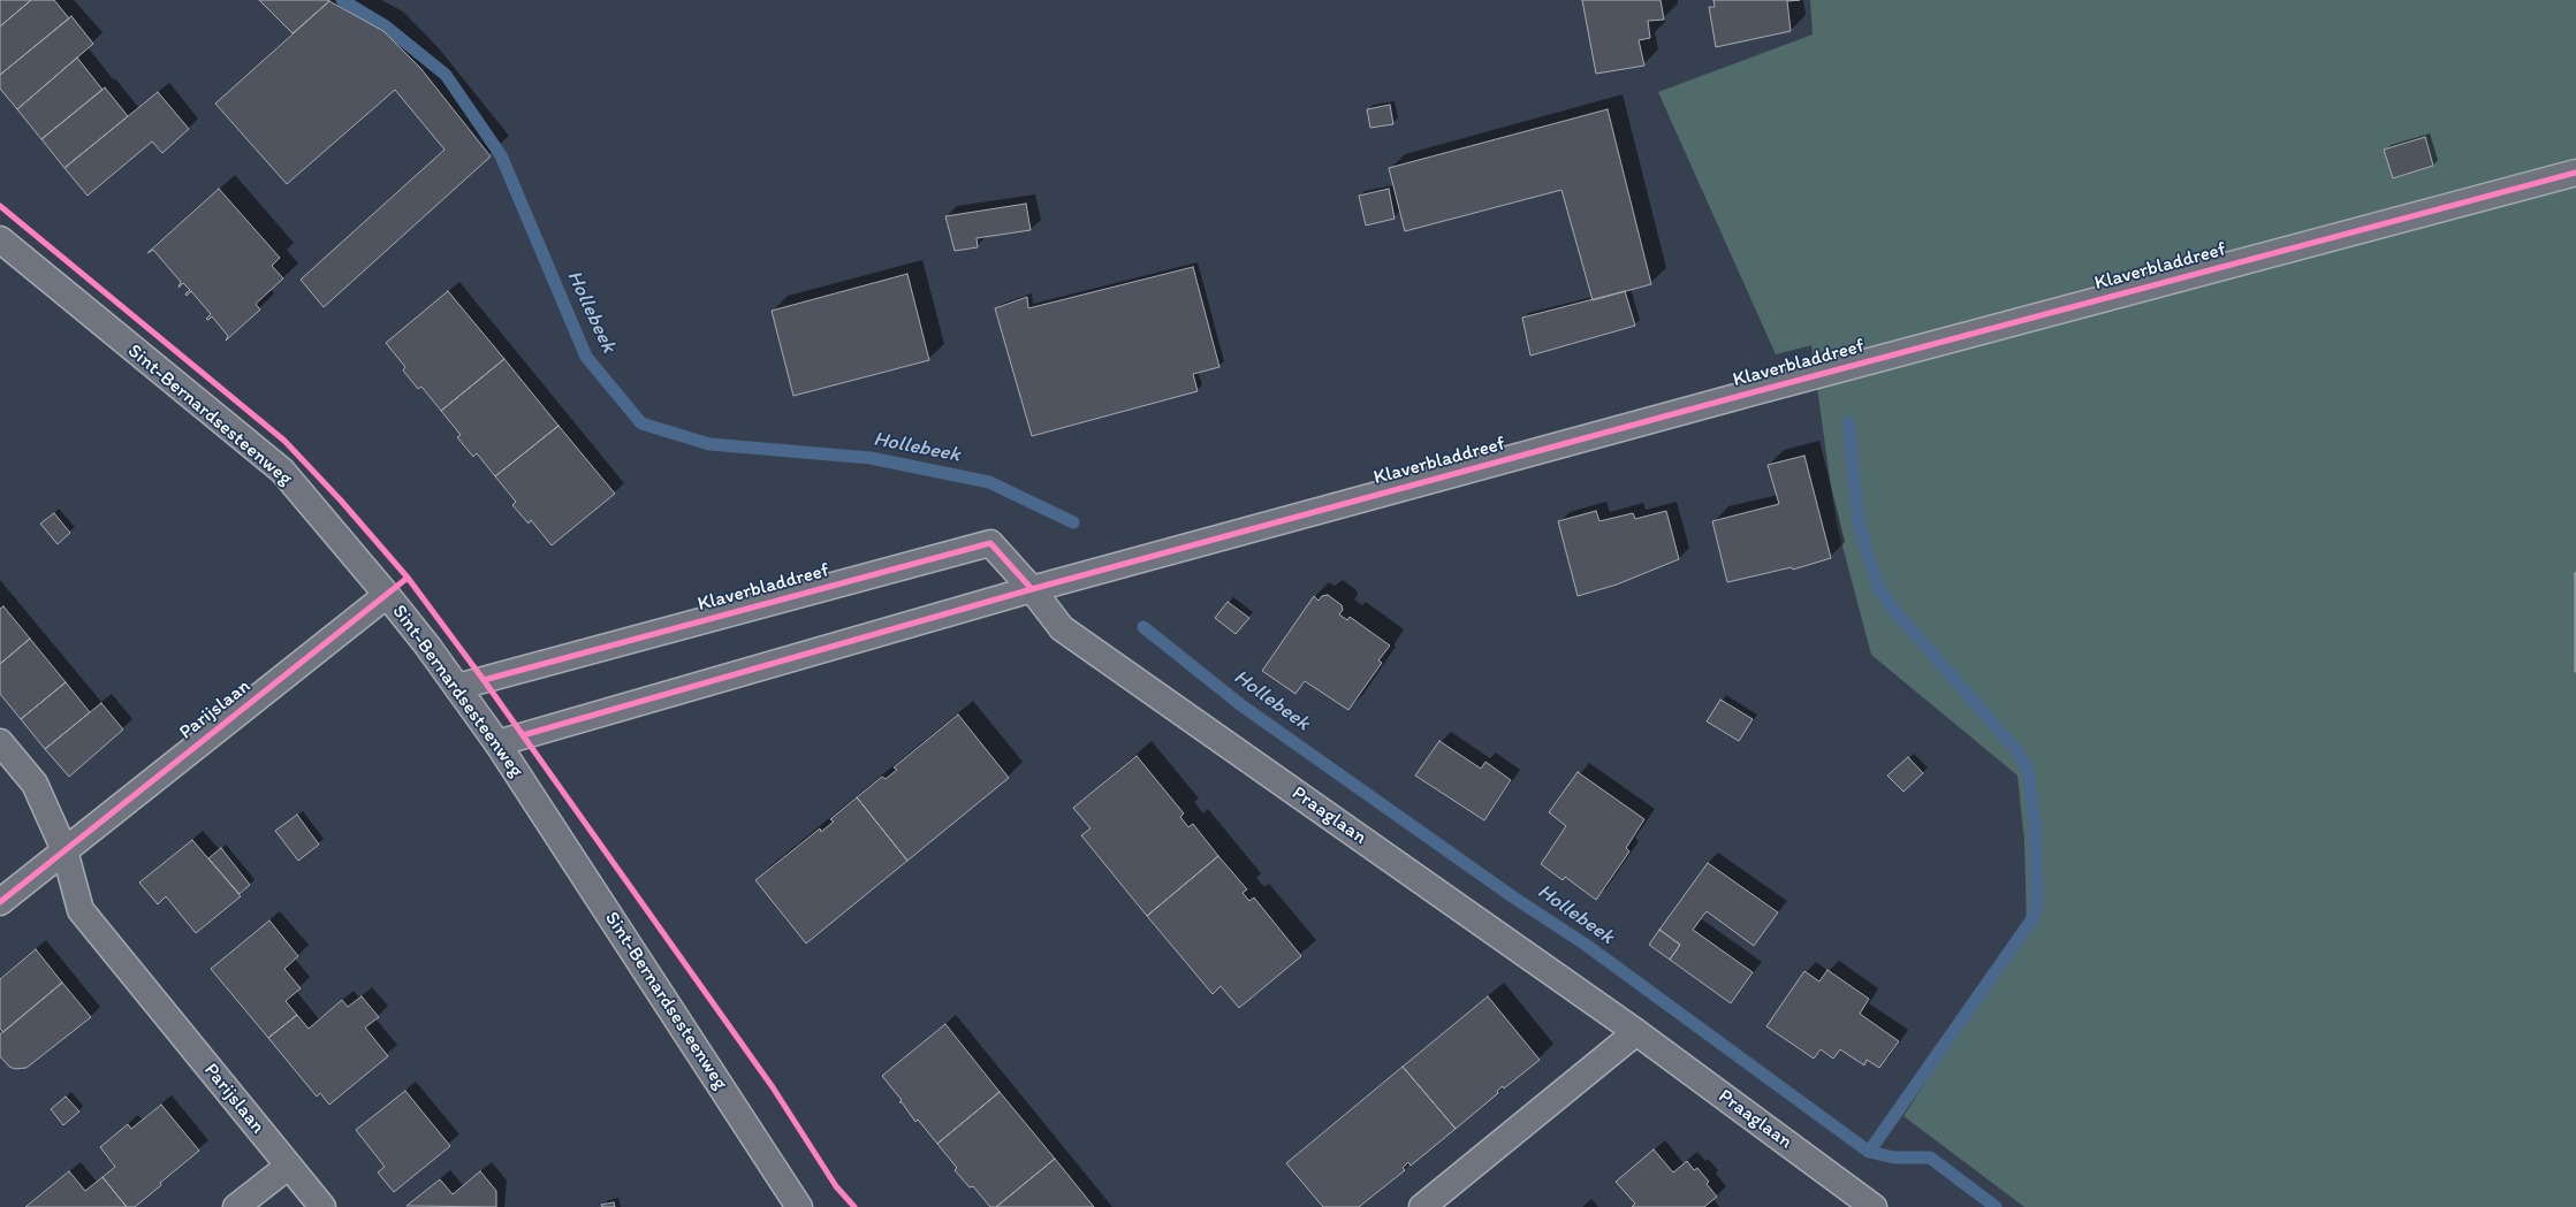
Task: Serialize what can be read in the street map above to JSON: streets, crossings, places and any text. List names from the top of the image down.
{
  "streets": {
    "street": [
      "Klaverbladdreef",
      "Sint-Bernardsesteenweg",
      "Parijslaan",
      "Praaglaan"
    ]
  },
  "crossings": [
    ["Klaverbladdreef", "Sint-Bernardsesteenweg"],
    ["Klaverbladdreef", "Praaglaan"],
    ["Sint-Bernardsesteenweg", "Parijslaan"]
  ],
  "water": ["Hollebeek"]
}
